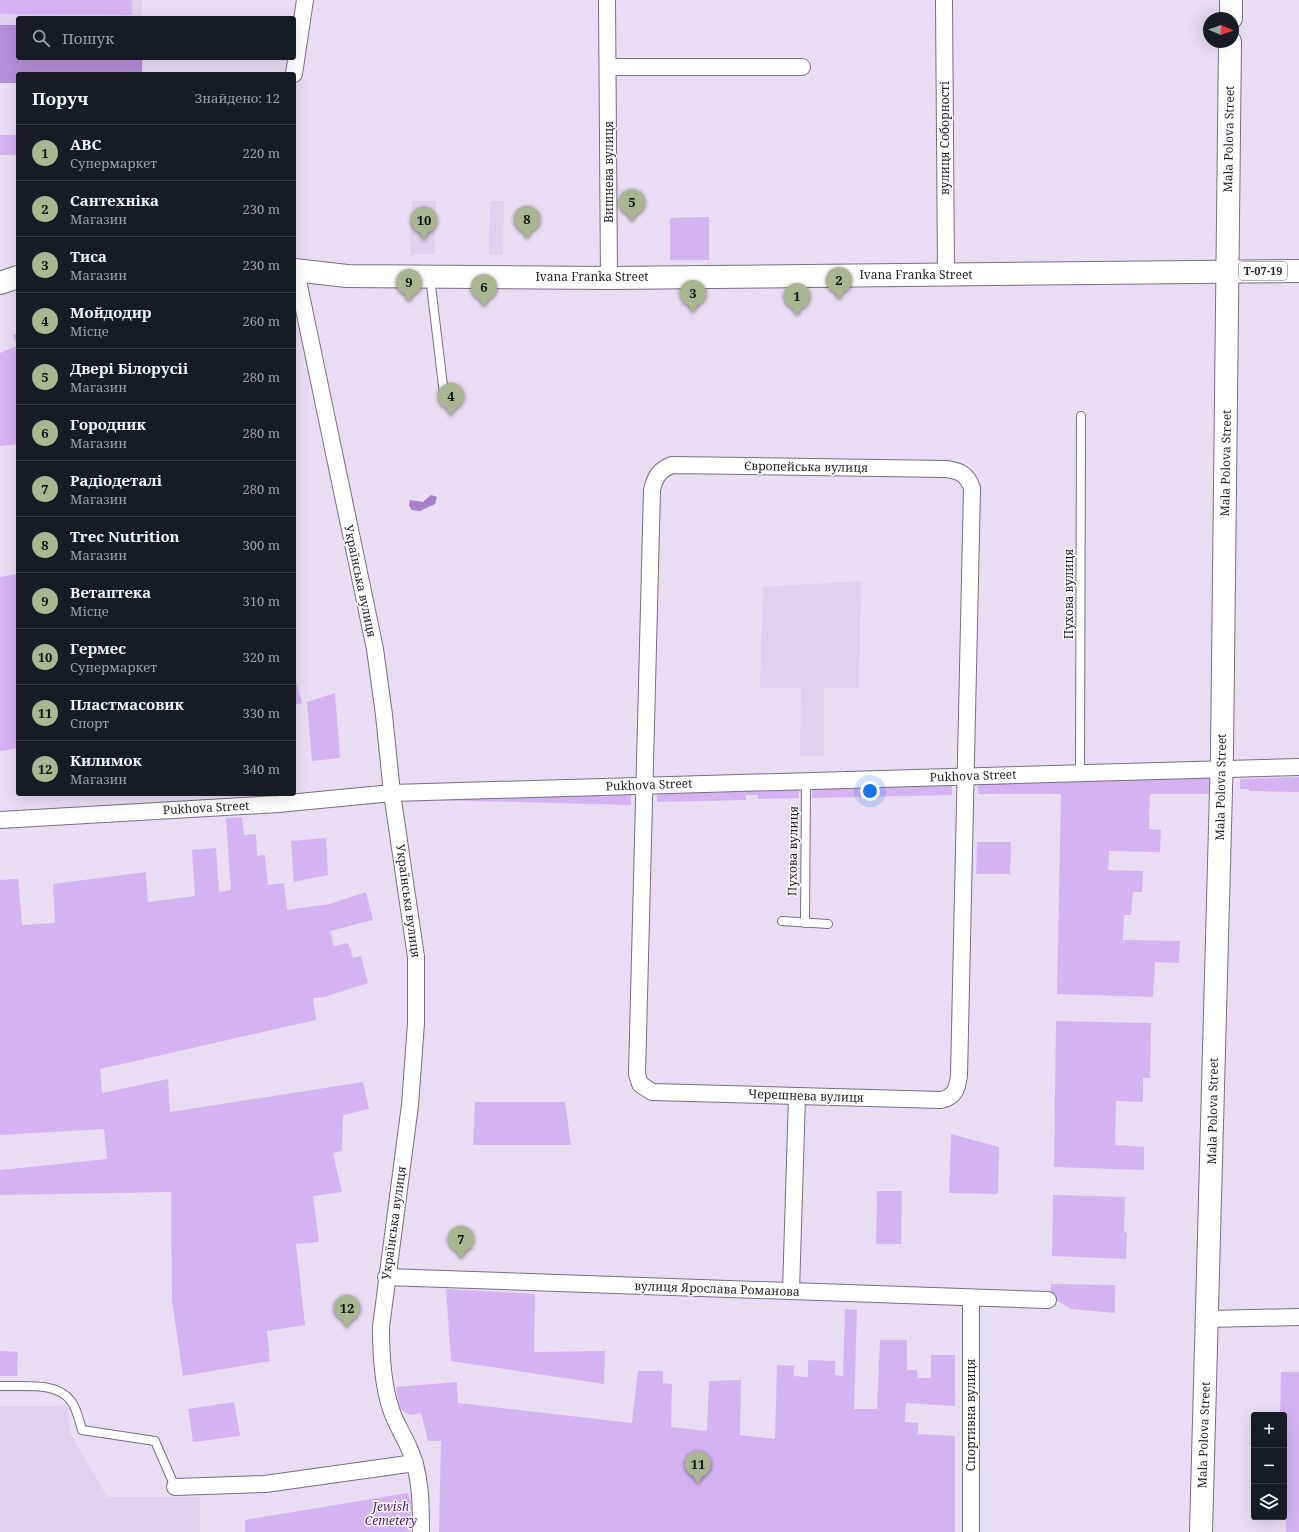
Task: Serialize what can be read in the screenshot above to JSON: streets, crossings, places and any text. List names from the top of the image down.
{
  "streets": {
    "street": [
      "вулиця Соборності",
      "Mala Polova Street",
      "Вишнева вулиця",
      "Т-07-19",
      "Ivana Franka Street",
      "Європейська вулиця",
      "Українська вулиця",
      "Pukhova Street",
      "Черешнева вулиця",
      "вулиця Ярослава Романова",
      "Спортивна вулиця"
    ],
    "lane": ["Пухова вулиця"]
  },
  "crossings": [
    ["вулиця Соборності", "Ivana Franka Street"],
    ["Mala Polova Street", "Ivana Franka Street"],
    ["Mala Polova Street", "Pukhova Street"],
    ["Вишнева вулиця", "Ivana Franka Street"],
    ["Європейська вулиця", "Pukhova Street"],
    ["Європейська вулиця", "Черешнева вулиця"],
    ["Українська вулиця", "Pukhova Street"],
    ["Українська вулиця", "вулиця Ярослава Романова"],
    ["Пухова вулиця", "Pukhova Street"],
    ["Pukhova Street", "Черешнева вулиця"],
    ["вулиця Ярослава Романова", "Спортивна вулиця"]
  ],
  "parks": ["Jewish Cemetery"],
  "north": "right",
  "page": {
    "search": "Пошук",
    "heading": ["Поруч", "Знайдено: 12"],
    "list": [
      {
        "mark": "1",
        "name": "ABC",
        "note": "Супермаркет",
        "value": "220 m"
      },
      {
        "mark": "2",
        "name": "Сантехніка",
        "note": "Магазин",
        "value": "230 m"
      },
      {
        "mark": "3",
        "name": "Тиса",
        "note": "Магазин",
        "value": "230 m"
      },
      {
        "mark": "4",
        "name": "Мойдодир",
        "note": "Місце",
        "value": "260 m"
      },
      {
        "mark": "5",
        "name": "Двері Білорусіі",
        "note": "Магазин",
        "value": "280 m"
      },
      {
        "mark": "6",
        "name": "Городник",
        "note": "Магазин",
        "value": "280 m"
      },
      {
        "mark": "7",
        "name": "Радіодеталі",
        "note": "Магазин",
        "value": "280 m"
      },
      {
        "mark": "8",
        "name": "Trec Nutrition",
        "note": "Магазин",
        "value": "300 m"
      },
      {
        "mark": "9",
        "name": "Ветаптека",
        "note": "Місце",
        "value": "310 m"
      },
      {
        "mark": "10",
        "name": "Гермес",
        "note": "Супермаркет",
        "value": "320 m"
      },
      {
        "mark": "11",
        "name": "Пластмасовик",
        "note": "Спорт",
        "value": "330 m"
      },
      {
        "mark": "12",
        "name": "Килимок",
        "note": "Магазин",
        "value": "340 m"
      }
    ],
    "pins": [
      "5",
      "8",
      "10",
      "2",
      "9",
      "6",
      "3",
      "1",
      "4",
      "7",
      "12",
      "11"
    ],
    "map_buttons": ["+", "−"]
  }
}
